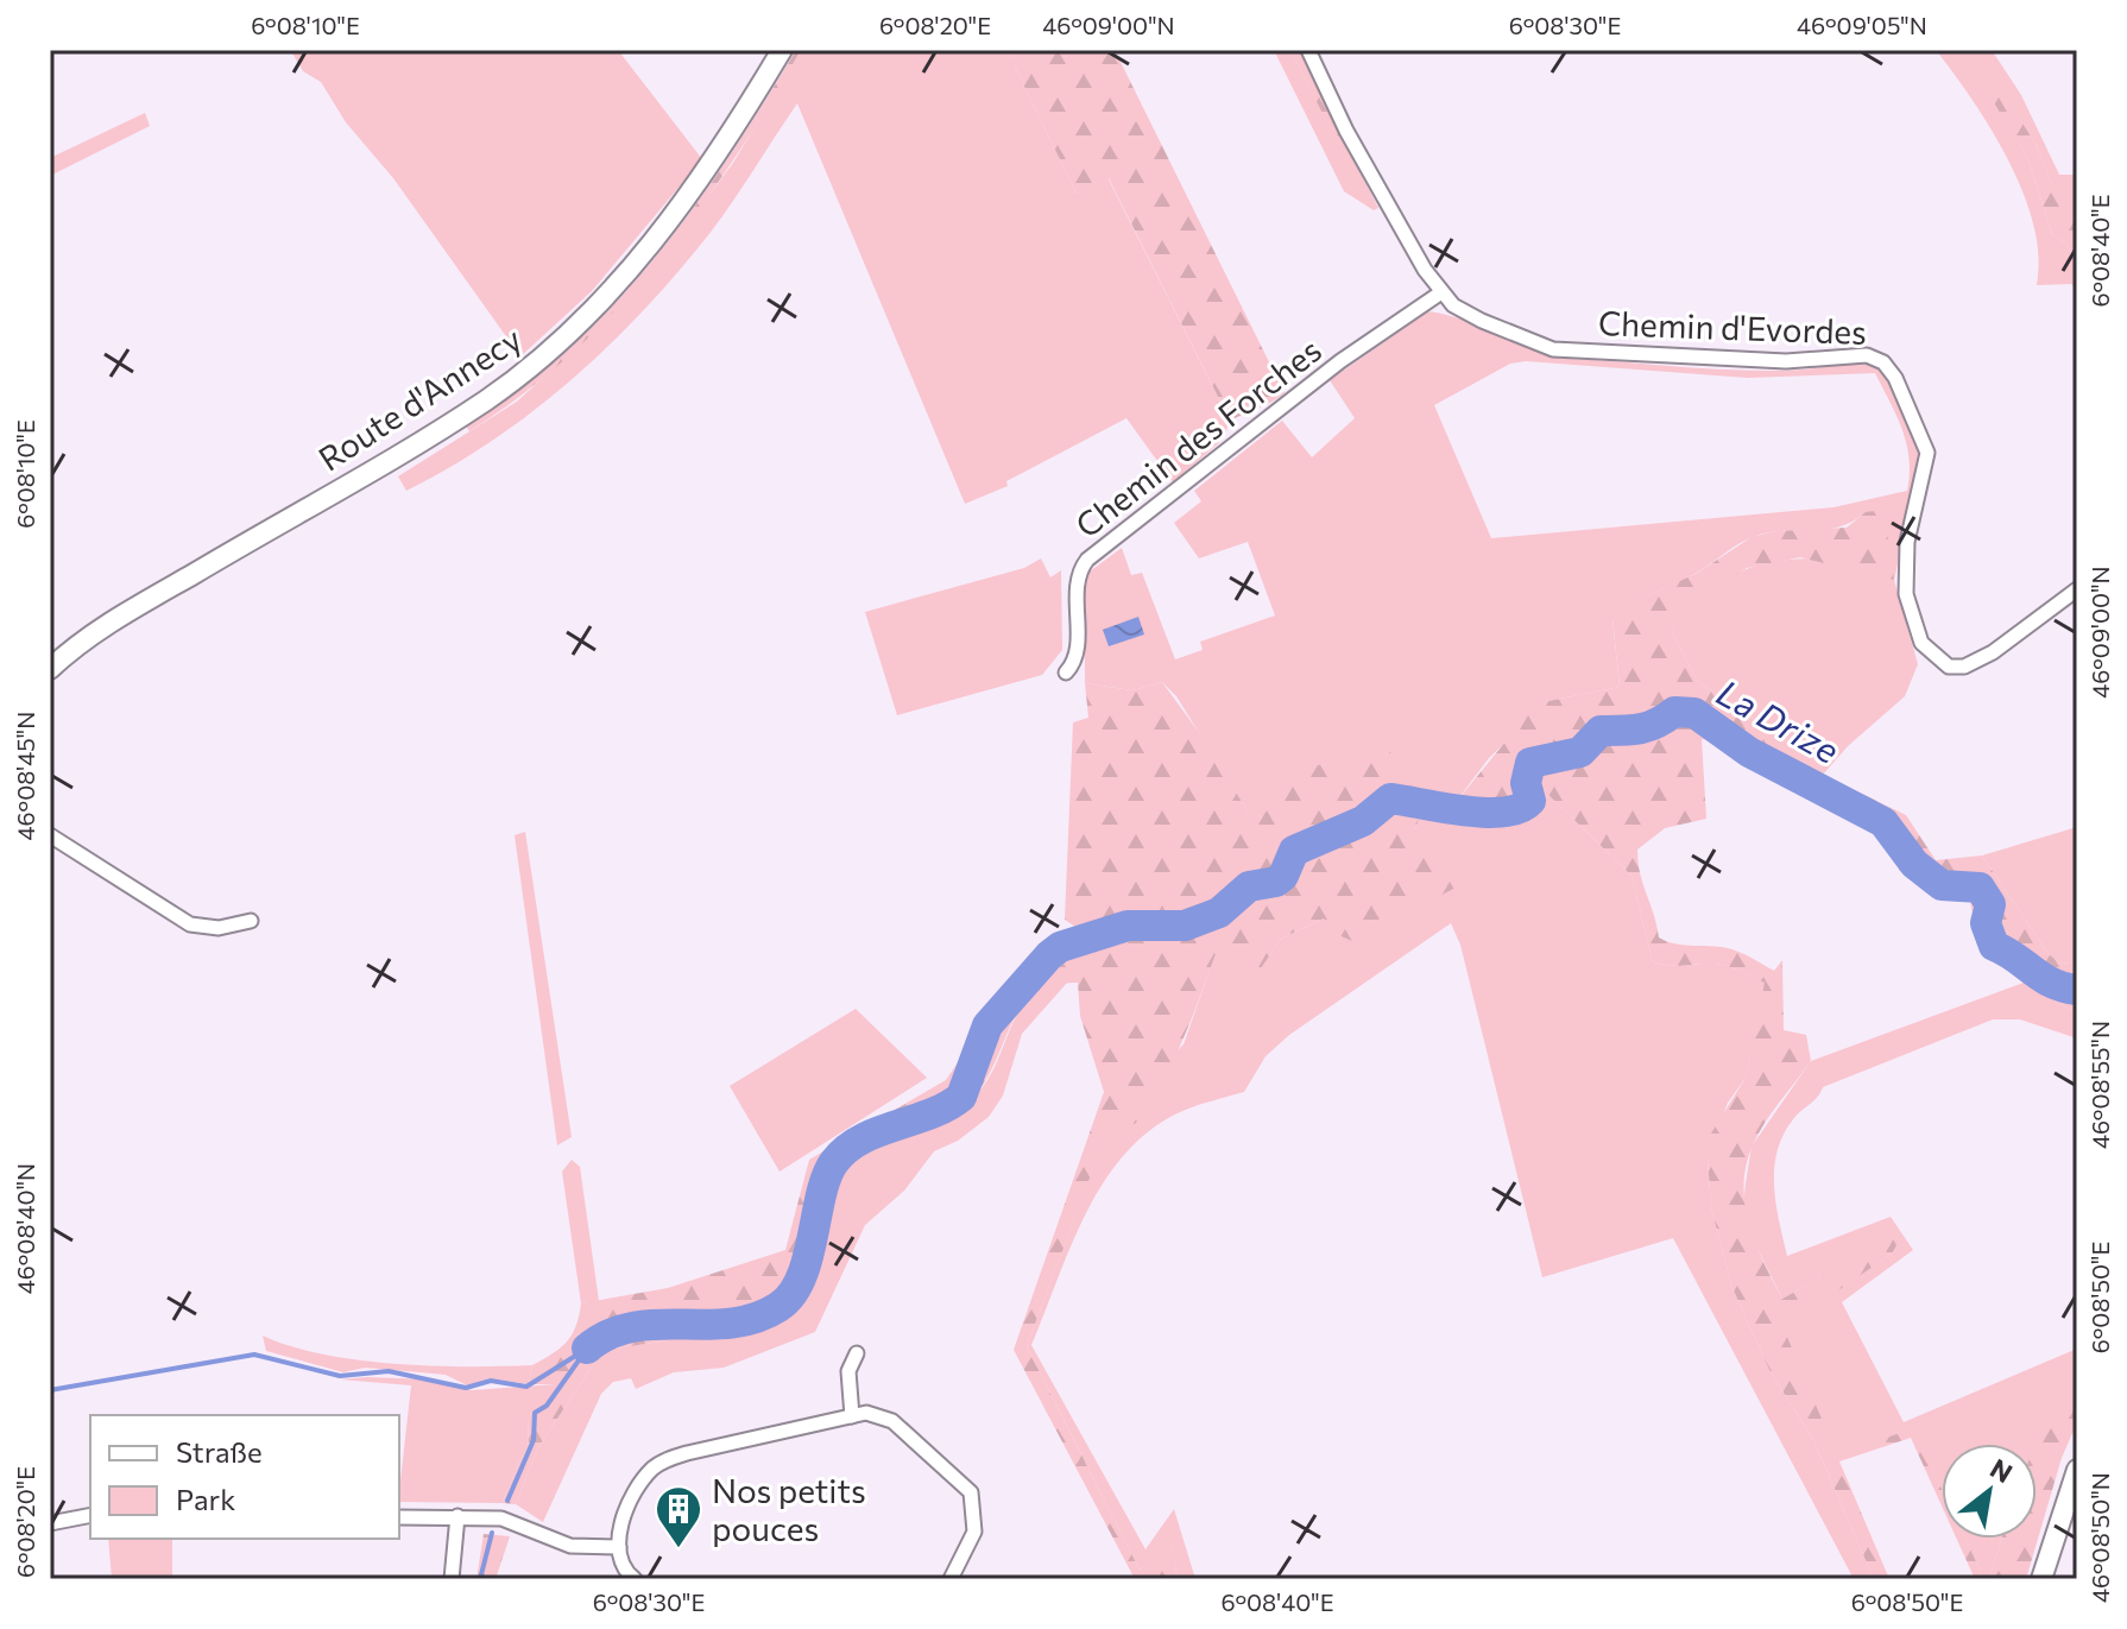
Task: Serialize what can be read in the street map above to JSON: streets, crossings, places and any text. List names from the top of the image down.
{
  "streets": {
    "main road": ["Route d'Annecy"],
    "street": ["Chemin d'Evordes", "Chemin des Forches"]
  },
  "crossings": [
    ["Chemin d'Evordes", "Chemin des Forches"]
  ],
  "water": ["La Drize"],
  "places": {
    "building": ["Nos petits pouces"]
  },
  "legend": ["Straße", "Park"],
  "north": "top right",
  "coordinates": [
    "6°08'10\"E",
    "6°08'20\"E",
    "46°09'00\"N",
    "6°08'30\"E",
    "46°09'05\"N",
    "6°08'40\"E",
    "46°08'45\"N",
    "46°08'55\"N",
    "46°08'40\"N",
    "6°08'50\"E",
    "46°08'50\"N"
  ]
}
